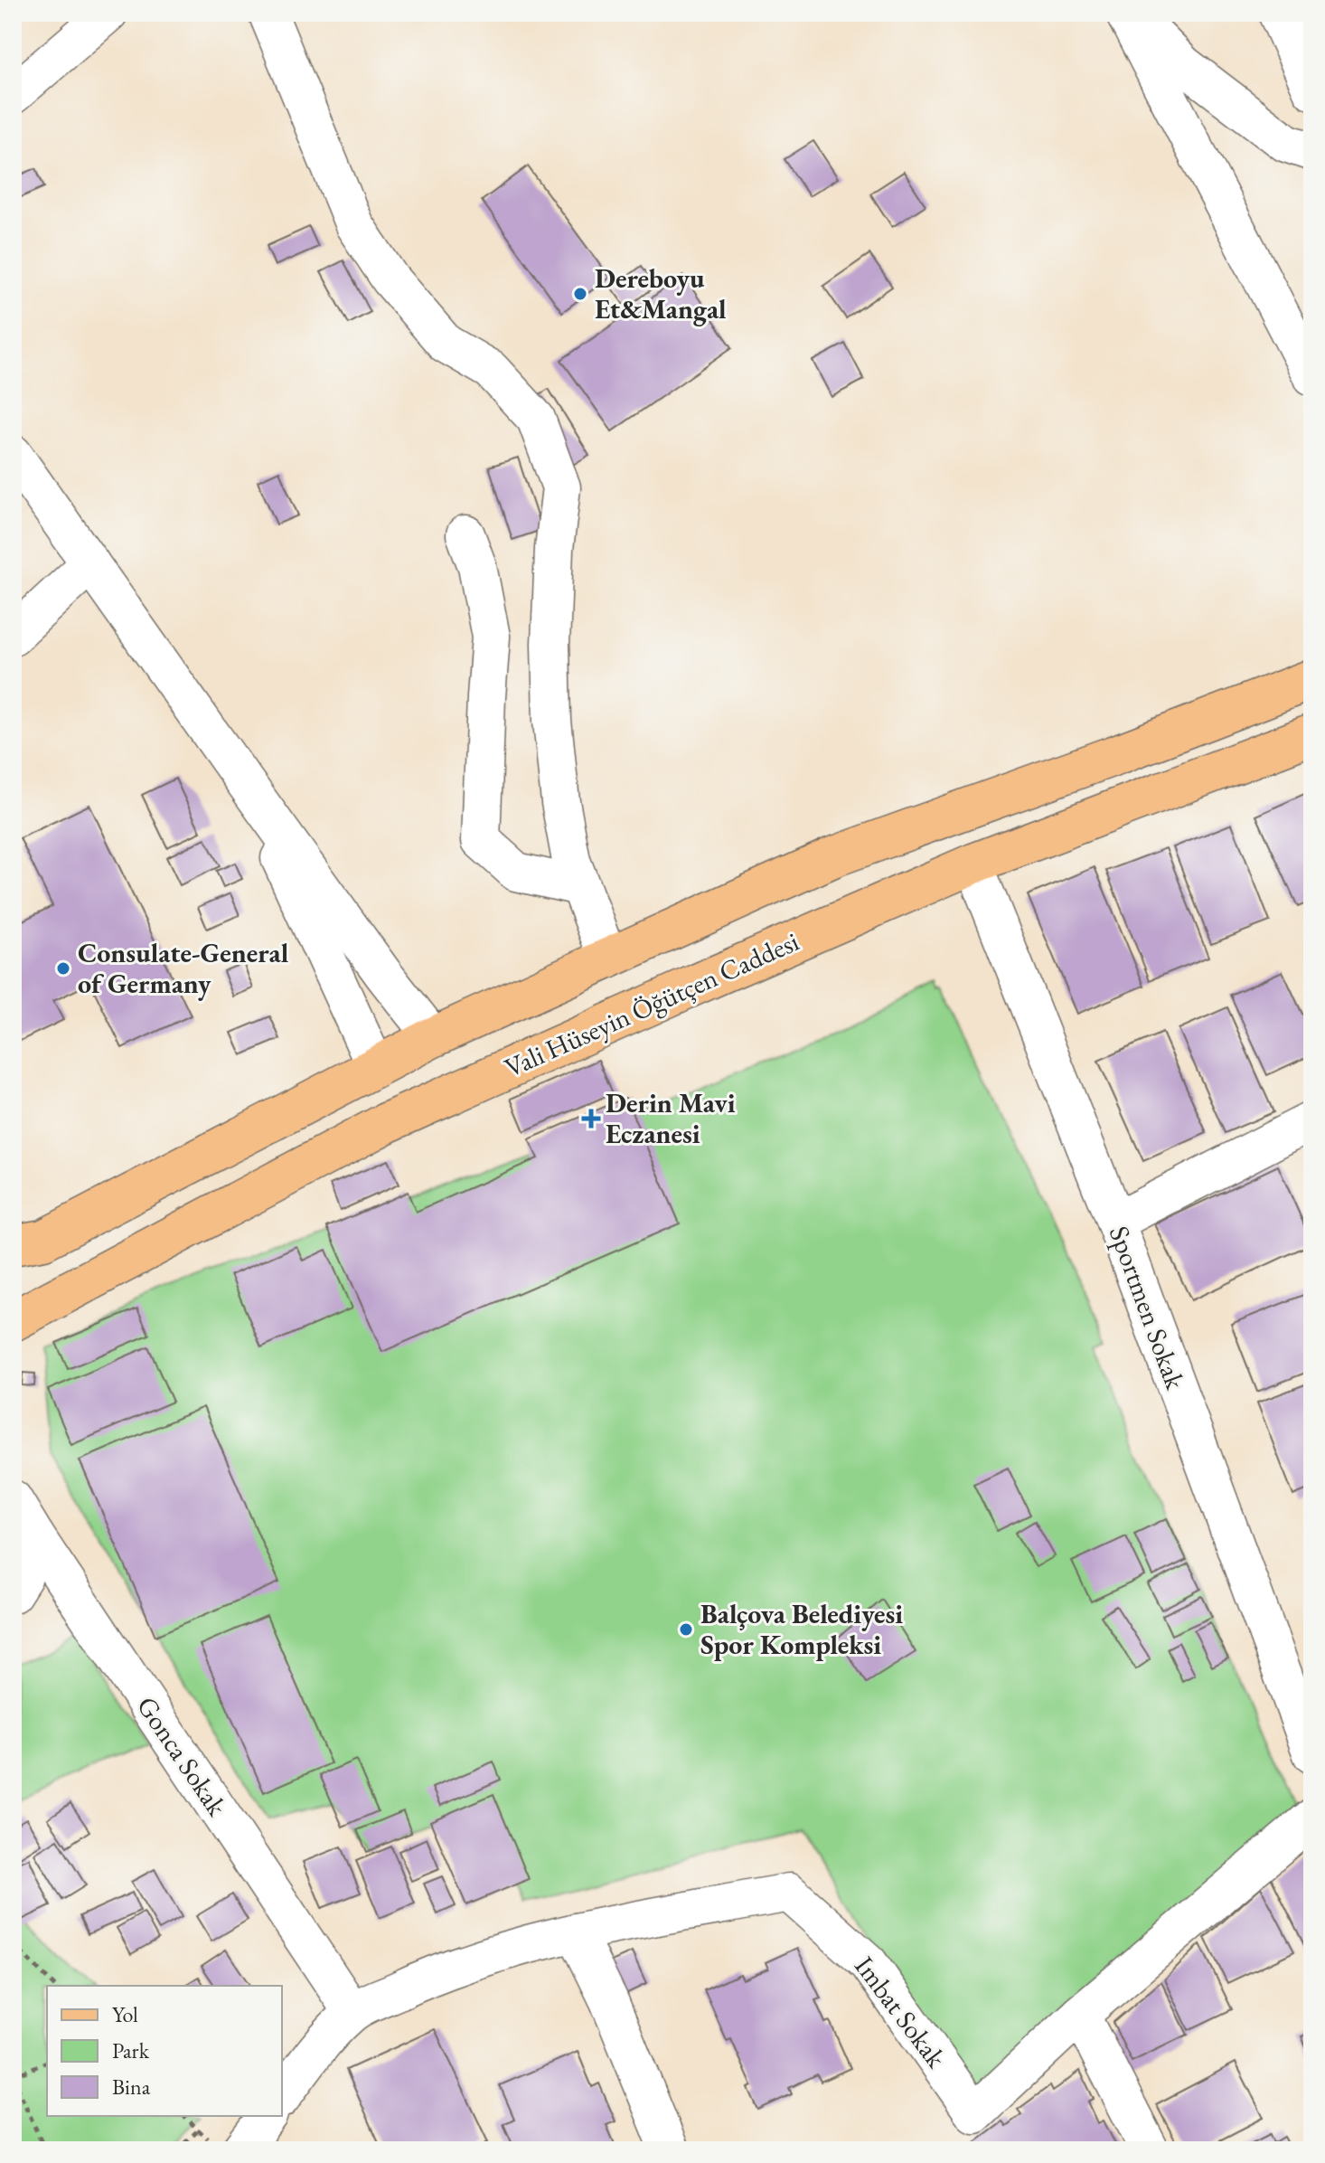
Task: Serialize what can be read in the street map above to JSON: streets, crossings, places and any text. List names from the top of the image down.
{
  "streets": {
    "main road": ["Vali Hüseyin Öğütçen Caddesi"],
    "street": ["Sportmen Sokak", "Gonca Sokak", "Imbat Sokak"]
  },
  "crossings": [
    ["Vali Hüseyin Öğütçen Caddesi", "Sportmen Sokak"],
    ["Gonca Sokak", "Imbat Sokak"]
  ],
  "places": {
    "other": ["Dereboyu Et&Mangal", "Consulate-General of Germany", "Balçova Belediyesi Spor Kompleksi"],
    "health": ["Derin Mavi Eczanesi"]
  },
  "legend": ["Yol", "Park", "Bina"]
}
